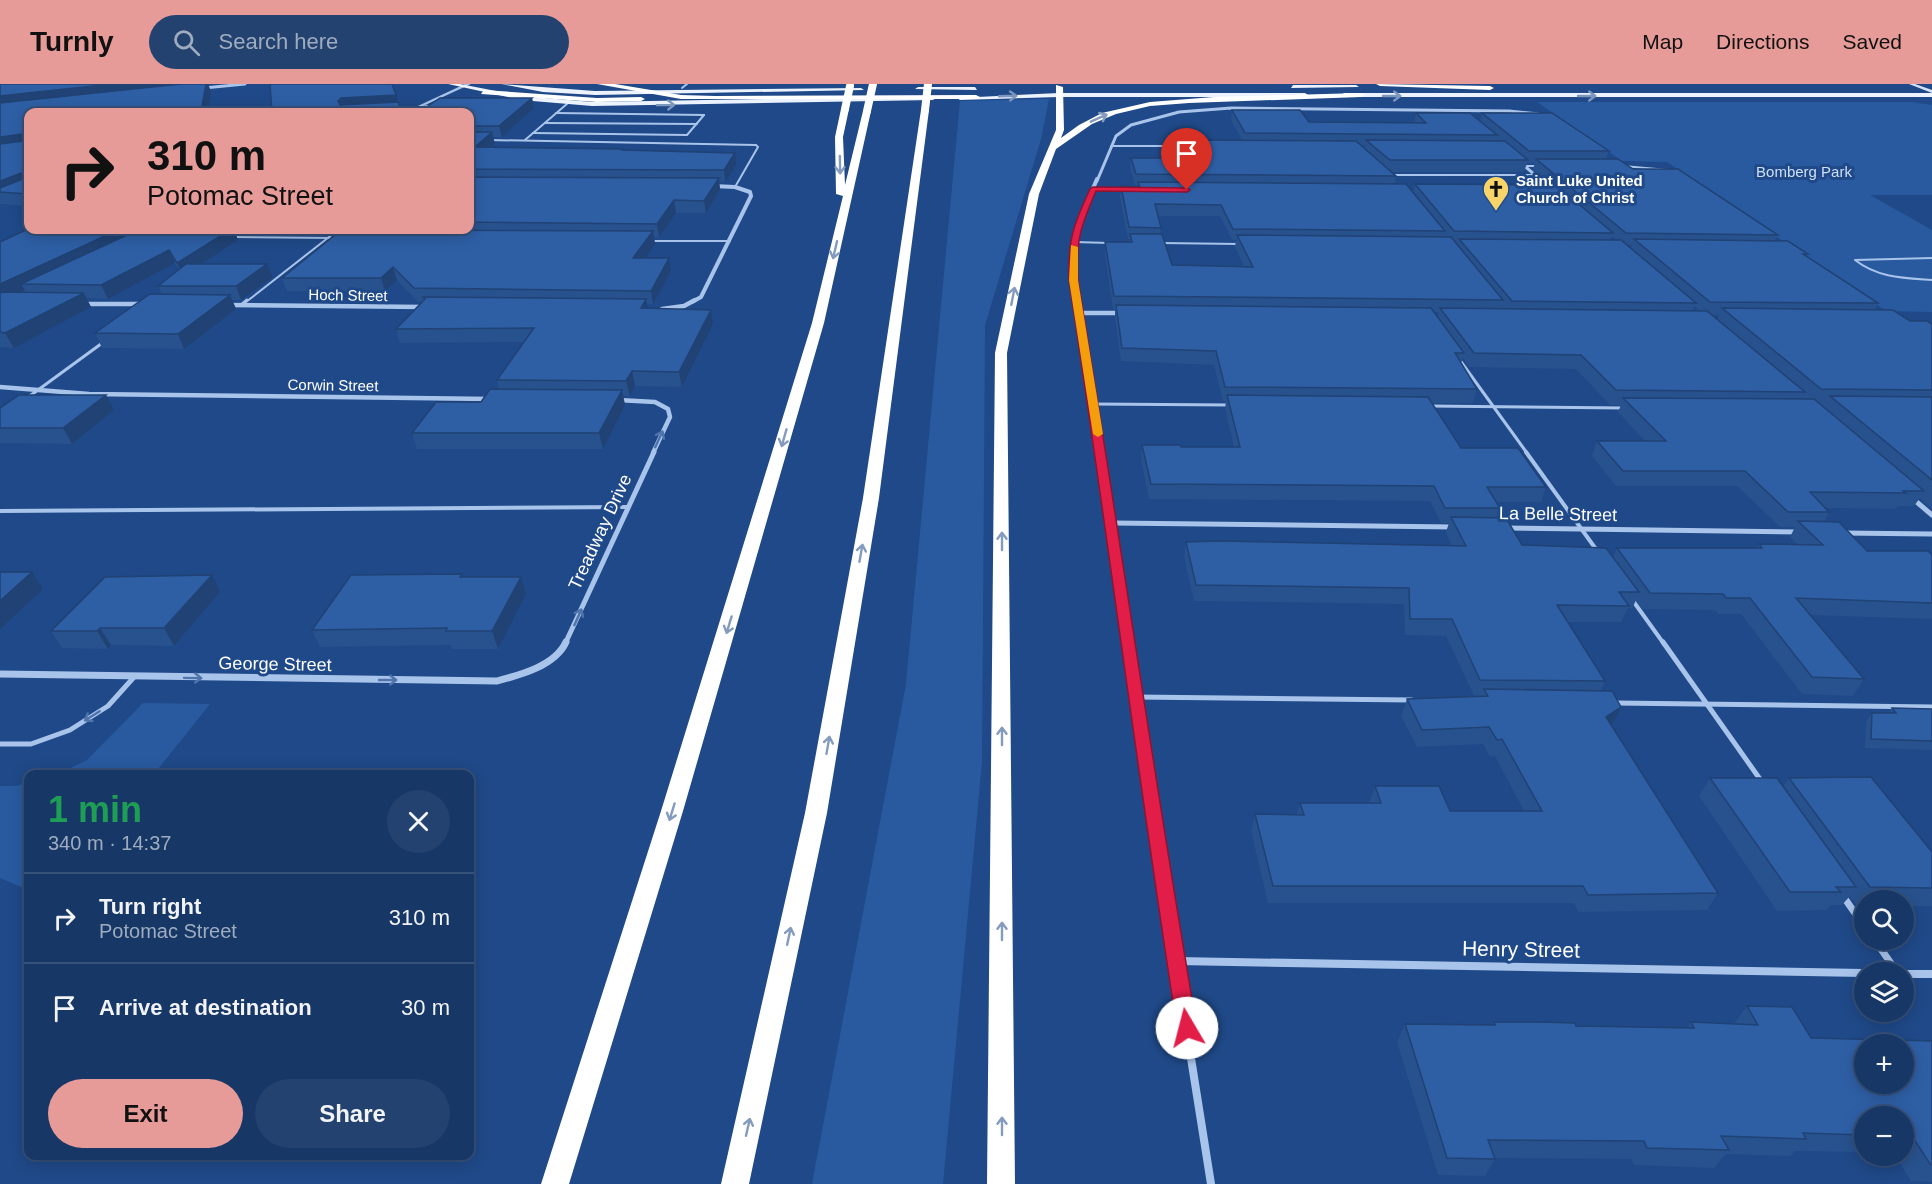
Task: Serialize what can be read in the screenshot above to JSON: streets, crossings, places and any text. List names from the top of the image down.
{
  "streets": {
    "street": [
      "Hoch Street",
      "Corwin Street",
      "La Belle Street",
      "Treadway Drive",
      "George Street",
      "Henry Street"
    ]
  },
  "crossings": [
    ["Treadway Drive", "George Street"]
  ],
  "one_way": ["George Street"],
  "parks": ["Bomberg Park"],
  "places": {
    "church": ["Saint Luke United Church of Christ"]
  },
  "page": {
    "header": "Turnly",
    "search": "Search here",
    "nav": ["Map", "Directions", "Saved"],
    "turn": ["310 m", "Potomac Street"],
    "heading": ["1 min", "340 m · 14:37"],
    "list": [
      {
        "name": "Turn right",
        "note": "Potomac Street",
        "value": "310 m"
      },
      {
        "name": "Arrive at destination",
        "value": "30 m"
      }
    ],
    "map_buttons": ["+", "−"],
    "buttons": ["Exit", "Share"]
  }
}
